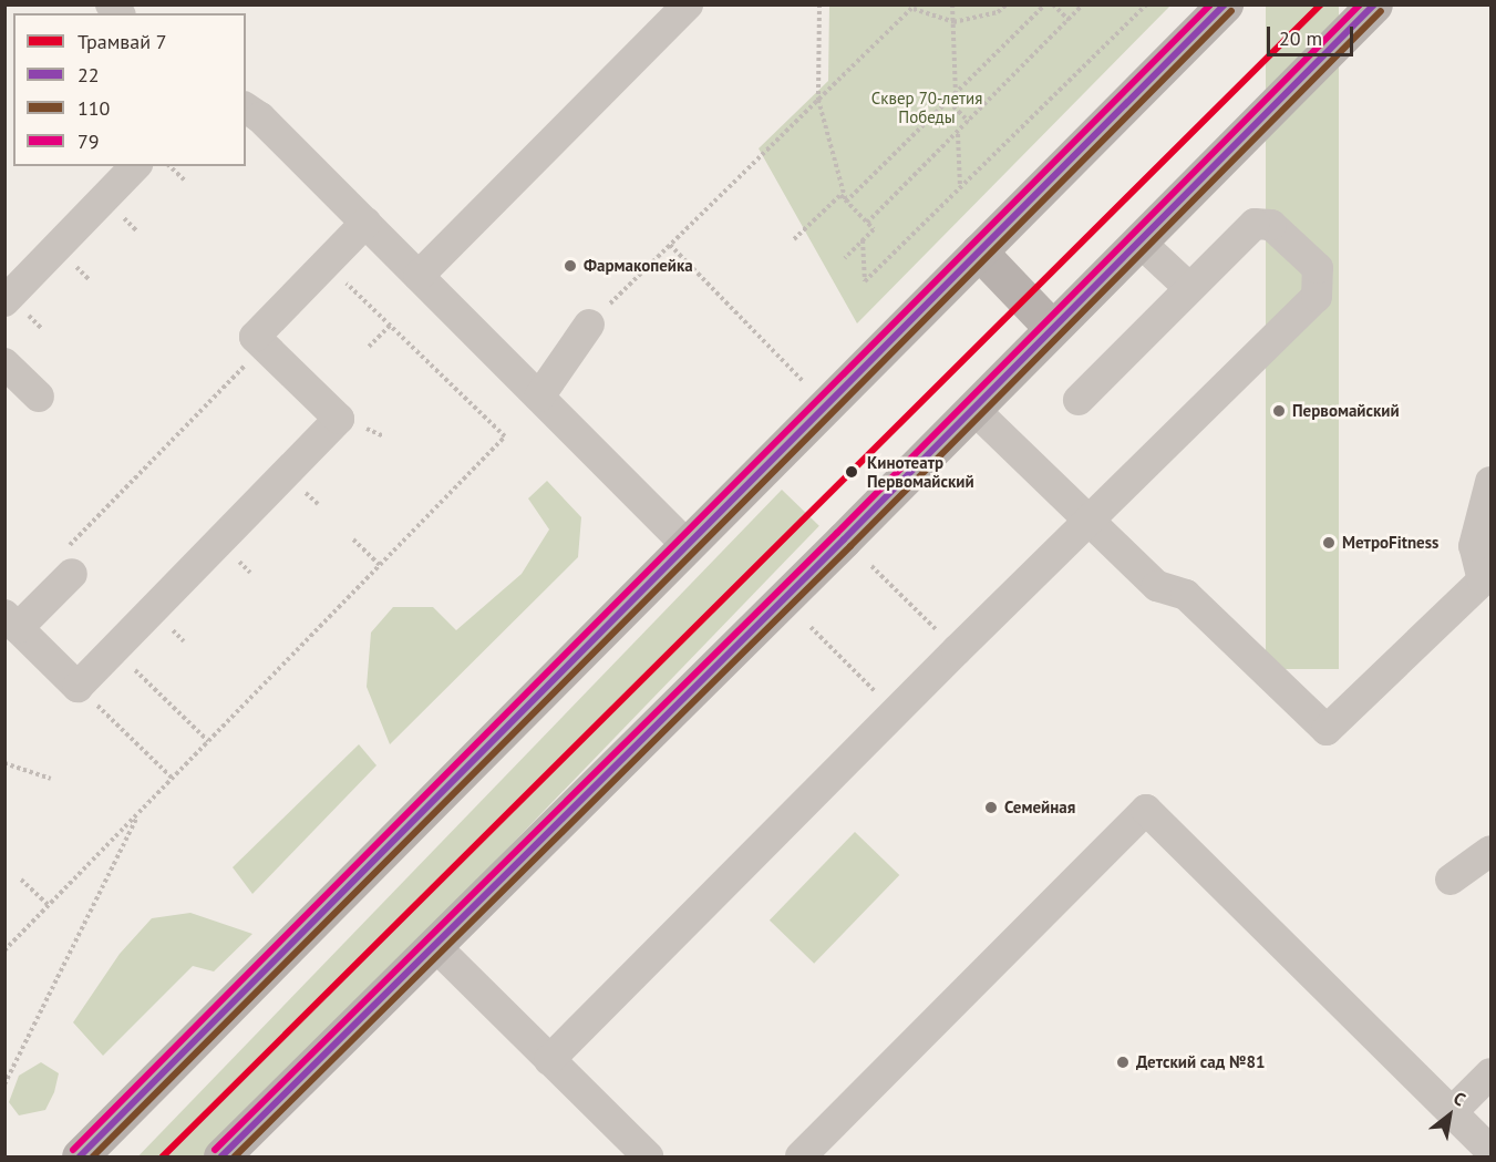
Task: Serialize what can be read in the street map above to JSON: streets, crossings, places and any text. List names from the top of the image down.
{
  "parks": ["Сквер 70-летия Победы"],
  "places": [
    "Фармакопейка",
    "Первомайский",
    "Кинотеатр Первомайский",
    "МетроFitness",
    "Семейная",
    "Детский сад №81"
  ],
  "lines": [
    "tram line 7",
    "transit line 22",
    "transit line 79",
    "transit line 110"
  ],
  "legend": [
    "Трамвай 7",
    "22",
    "110",
    "79"
  ],
  "scale_bar": "20 m",
  "north": "top right"
}
